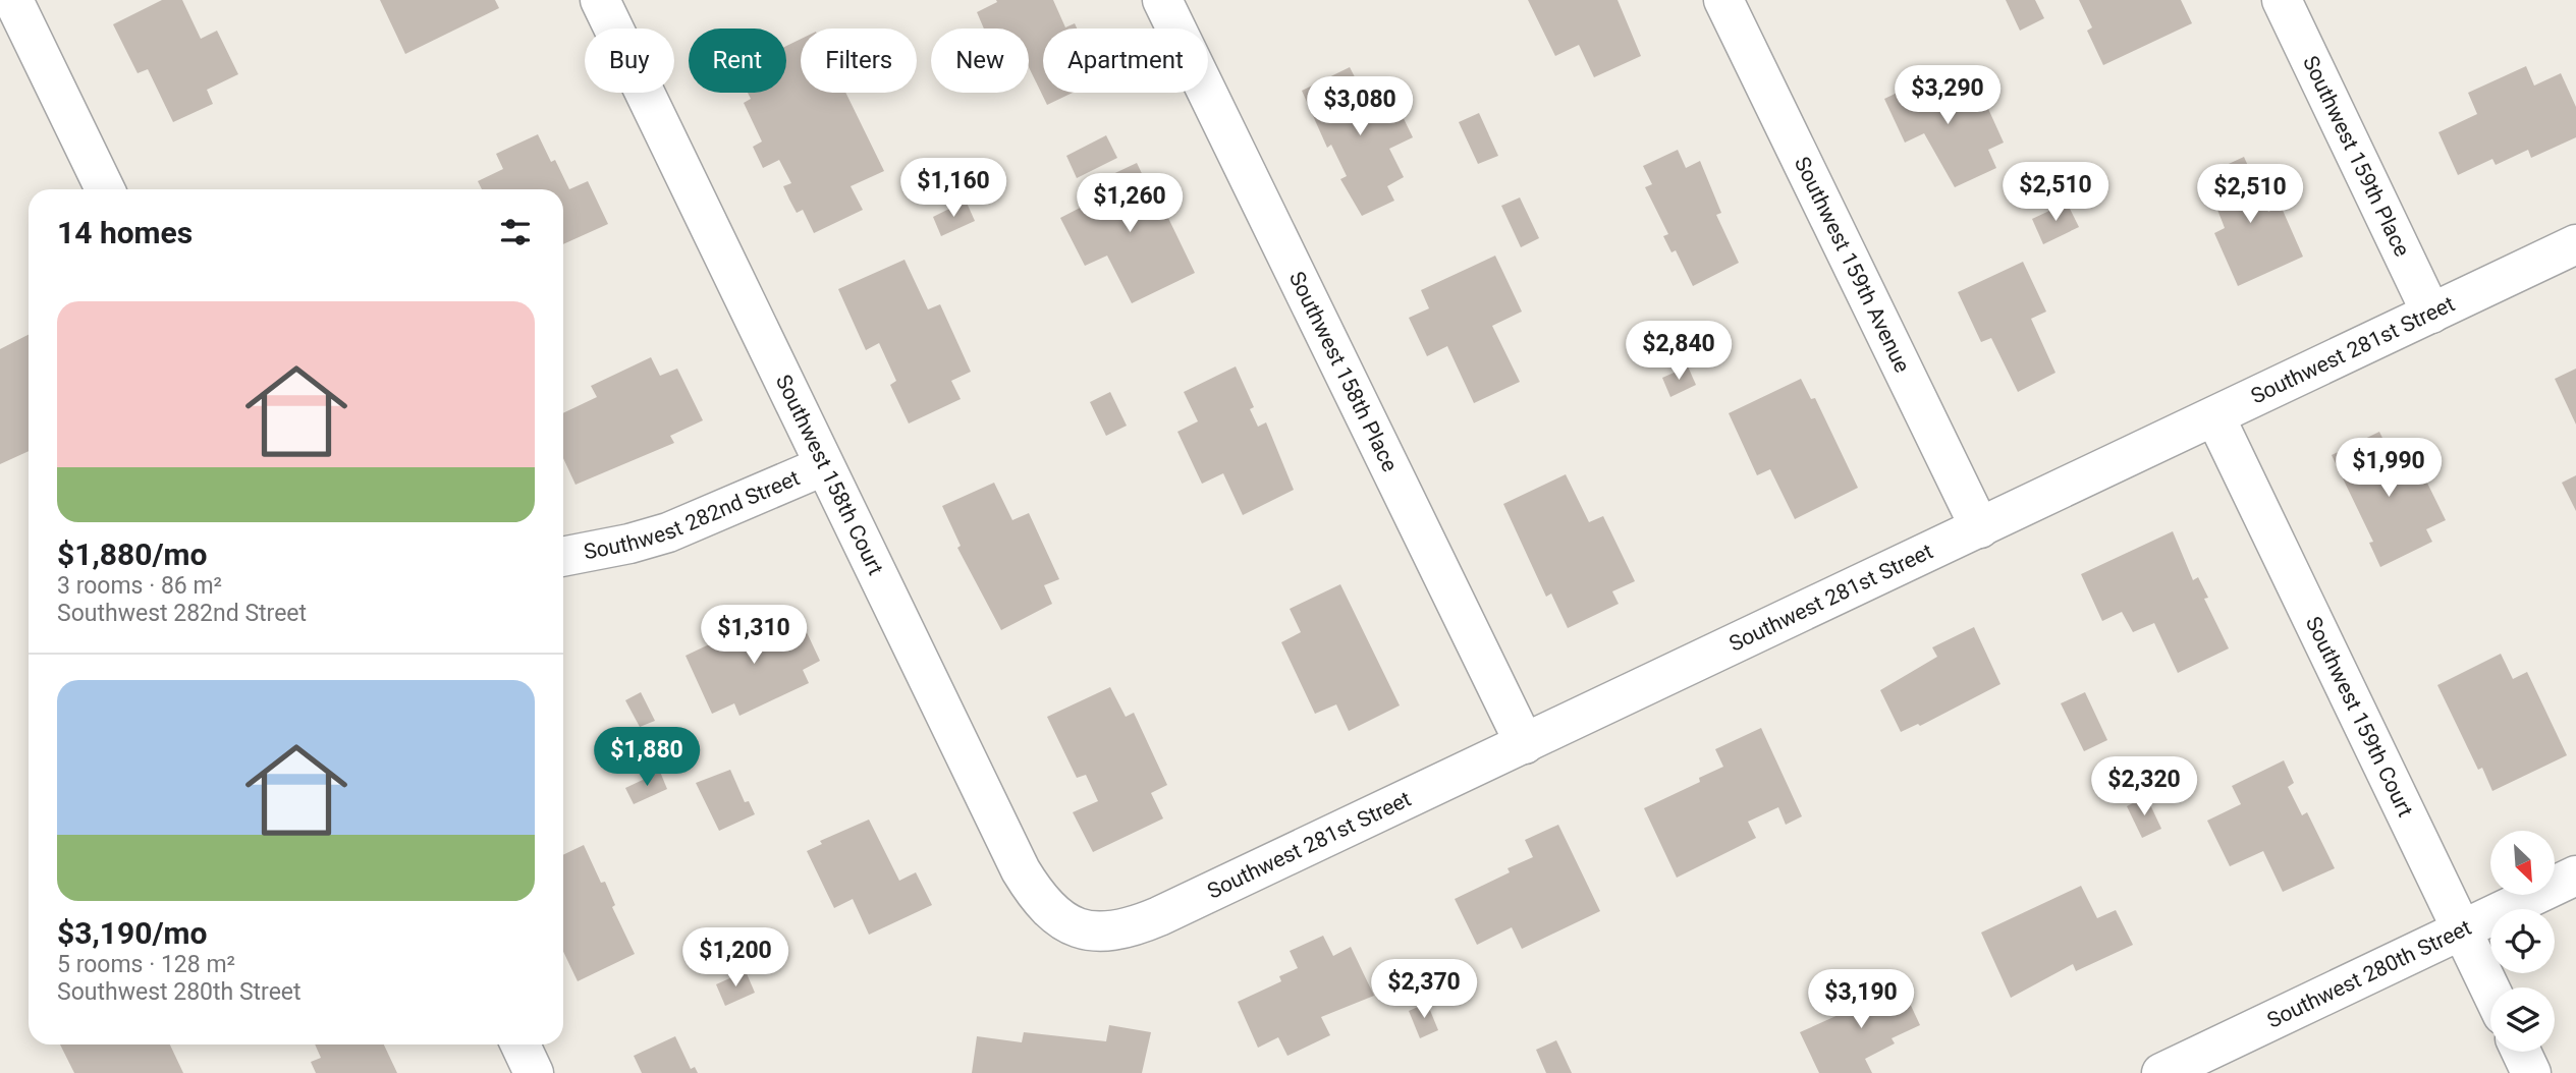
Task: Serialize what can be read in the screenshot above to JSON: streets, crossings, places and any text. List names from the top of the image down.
{
  "streets": {
    "street": [
      "Southwest 159th Place",
      "Southwest 159th Avenue",
      "Southwest 281st Street",
      "Southwest 158th Place",
      "Southwest 158th Court",
      "Southwest 282nd Street",
      "Southwest 159th Court",
      "Southwest 280th Street"
    ]
  },
  "crossings": [
    ["Southwest 159th Place", "Southwest 281st Street"],
    ["Southwest 159th Avenue", "Southwest 281st Street"],
    ["Southwest 281st Street", "Southwest 158th Place"],
    ["Southwest 281st Street", "Southwest 158th Court"],
    ["Southwest 281st Street", "Southwest 159th Court"],
    ["Southwest 158th Court", "Southwest 282nd Street"],
    ["Southwest 159th Court", "Southwest 280th Street"]
  ],
  "north": "bottom right",
  "page": {
    "chip": [
      "Buy",
      "Rent",
      "Filters",
      "New",
      "Apartment"
    ],
    "price": [
      "$3,290",
      "$3,080",
      "$1,160",
      "$2,510",
      "$2,510",
      "$1,260",
      "$2,840",
      "$1,990",
      "$1,310",
      "$1,880",
      "$2,320",
      "$1,200",
      "$2,370",
      "$3,190"
    ],
    "heading": "14 homes",
    "list": [
      {
        "name": "$1,880/mo",
        "note": "3 rooms · 86 m² · Southwest 282nd Street"
      },
      {
        "name": "$3,190/mo",
        "note": "5 rooms · 128 m² · Southwest 280th Street"
      }
    ]
  }
}
